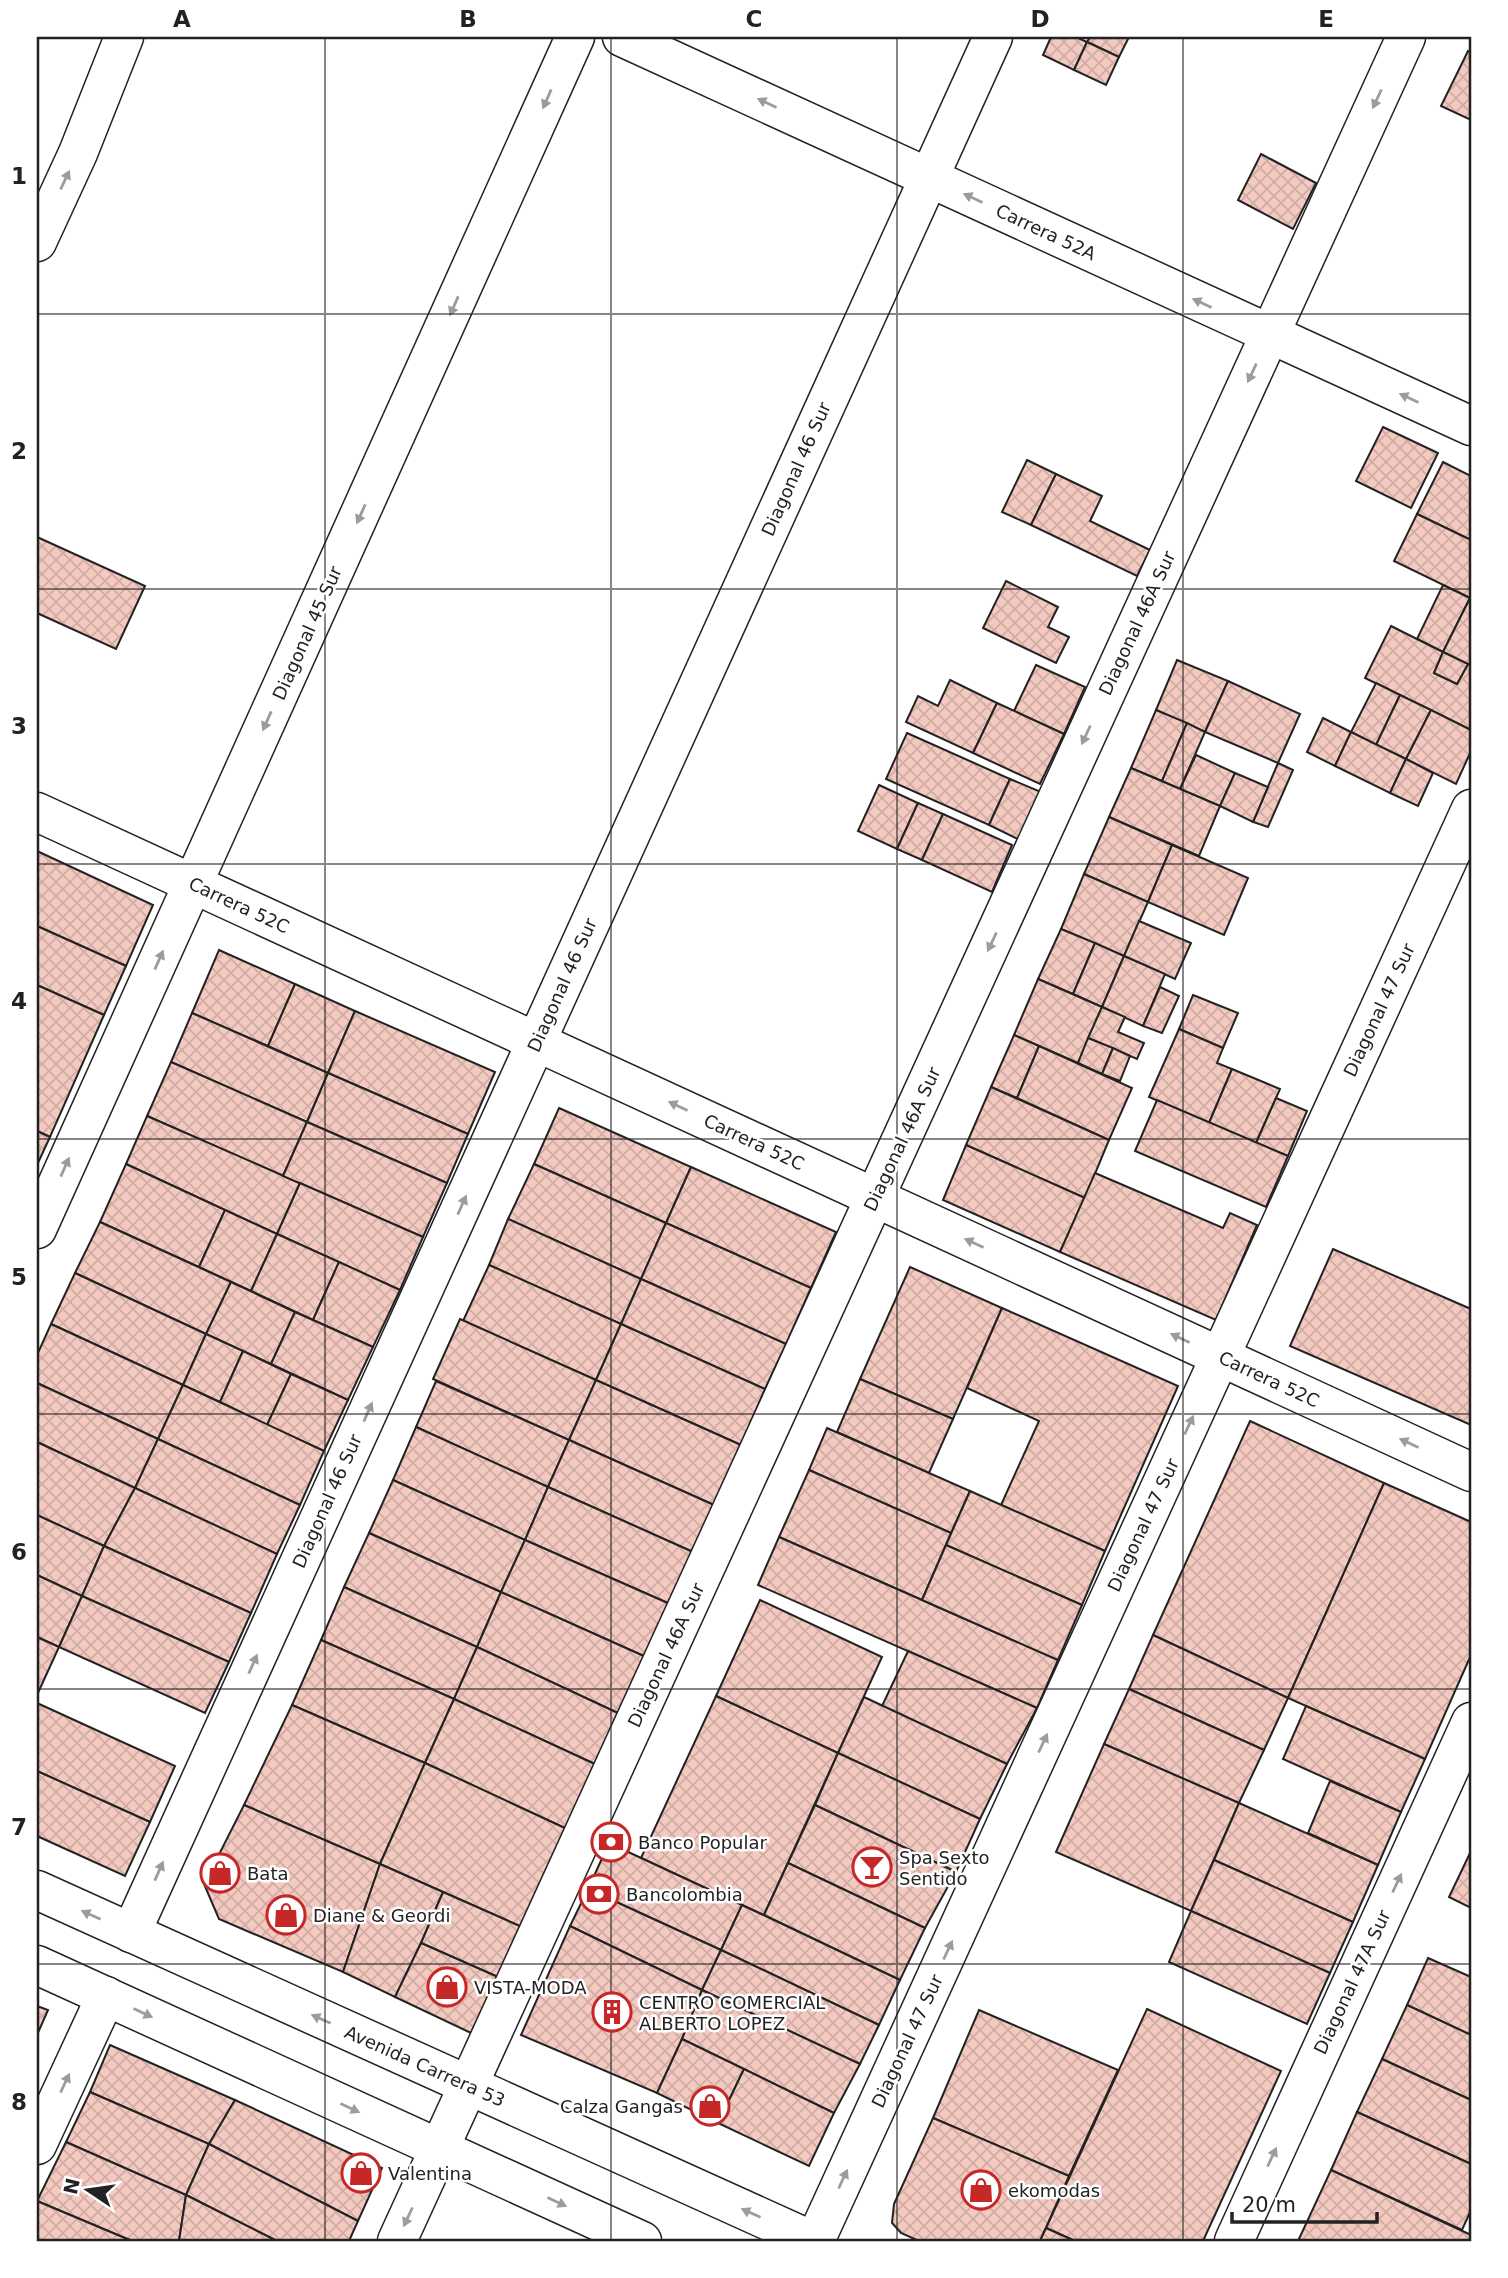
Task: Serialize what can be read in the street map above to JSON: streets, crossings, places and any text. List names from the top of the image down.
{
  "streets": {
    "main road": [
      "Carrera 52A",
      "Diagonal 46 Sur",
      "Diagonal 46A Sur",
      "Diagonal 45 Sur",
      "Carrera 52C",
      "Diagonal 47 Sur",
      "Diagonal 47A Sur",
      "Avenida Carrera 53"
    ]
  },
  "crossings": [
    ["Carrera 52A", "Diagonal 46 Sur"],
    ["Carrera 52A", "Diagonal 46A Sur"],
    ["Diagonal 46 Sur", "Carrera 52C"],
    ["Diagonal 46 Sur", "Avenida Carrera 53"],
    ["Diagonal 46A Sur", "Carrera 52C"],
    ["Diagonal 46A Sur", "Avenida Carrera 53"],
    ["Diagonal 45 Sur", "Carrera 52C"],
    ["Carrera 52C", "Diagonal 47 Sur"],
    ["Diagonal 47 Sur", "Avenida Carrera 53"]
  ],
  "one_way": [
    "Carrera 52A",
    "Diagonal 46 Sur",
    "Diagonal 46A Sur",
    "Carrera 52C",
    "Diagonal 47 Sur",
    "Diagonal 47A Sur"
  ],
  "places": {
    "bank": ["Banco Popular", "Bancolombia"],
    "bar": ["Spa Sexto Sentido"],
    "shop": [
      "Bata",
      "Diane & Geordi",
      "VISTA-MODA",
      "Calza Gangas",
      "Valentina",
      "ekomodas"
    ],
    "building": ["CENTRO COMERCIAL ALBERTO LOPEZ"]
  },
  "scale_bar": "20 m",
  "north": "left",
  "grid": {
    "columns": [
      "A",
      "B",
      "C",
      "D",
      "E"
    ],
    "rows": [
      "1",
      "2",
      "3",
      "4",
      "5",
      "6",
      "7",
      "8"
    ]
  }
}
